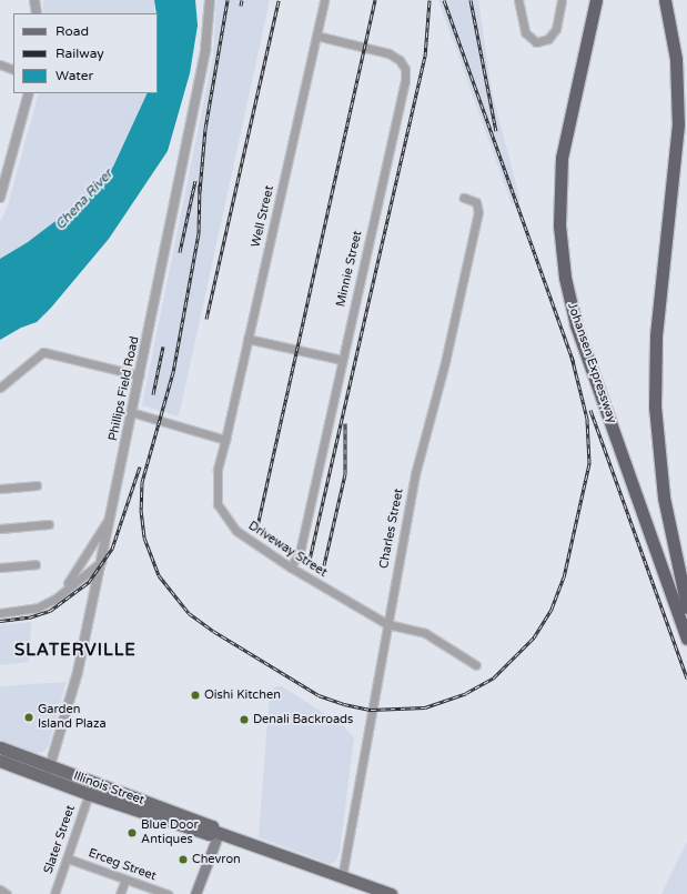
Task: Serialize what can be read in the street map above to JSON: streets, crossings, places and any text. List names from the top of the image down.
{
  "streets": {
    "highway": ["Johansen Expressway"],
    "main road": ["Illinois Street"],
    "street": [
      "Well Street",
      "Minnie Street",
      "Phillips Field Road",
      "Charles Street",
      "Driveway Street",
      "Slater Street",
      "Erceg Street"
    ]
  },
  "crossings": [
    ["Well Street", "Minnie Street"],
    ["Well Street", "Driveway Street"],
    ["Minnie Street", "Driveway Street"],
    ["Phillips Field Road", "Illinois Street"],
    ["Charles Street", "Driveway Street"],
    ["Charles Street", "Illinois Street"],
    ["Illinois Street", "Slater Street"],
    ["Slater Street", "Erceg Street"]
  ],
  "districts": ["SLATERVILLE"],
  "water": ["Chena River"],
  "places": [
    "Oishi Kitchen",
    "Garden Island Plaza",
    "Denali Backroads",
    "Blue Door Antiques",
    "Chevron"
  ],
  "legend": ["Road", "Railway", "Water"]
}
